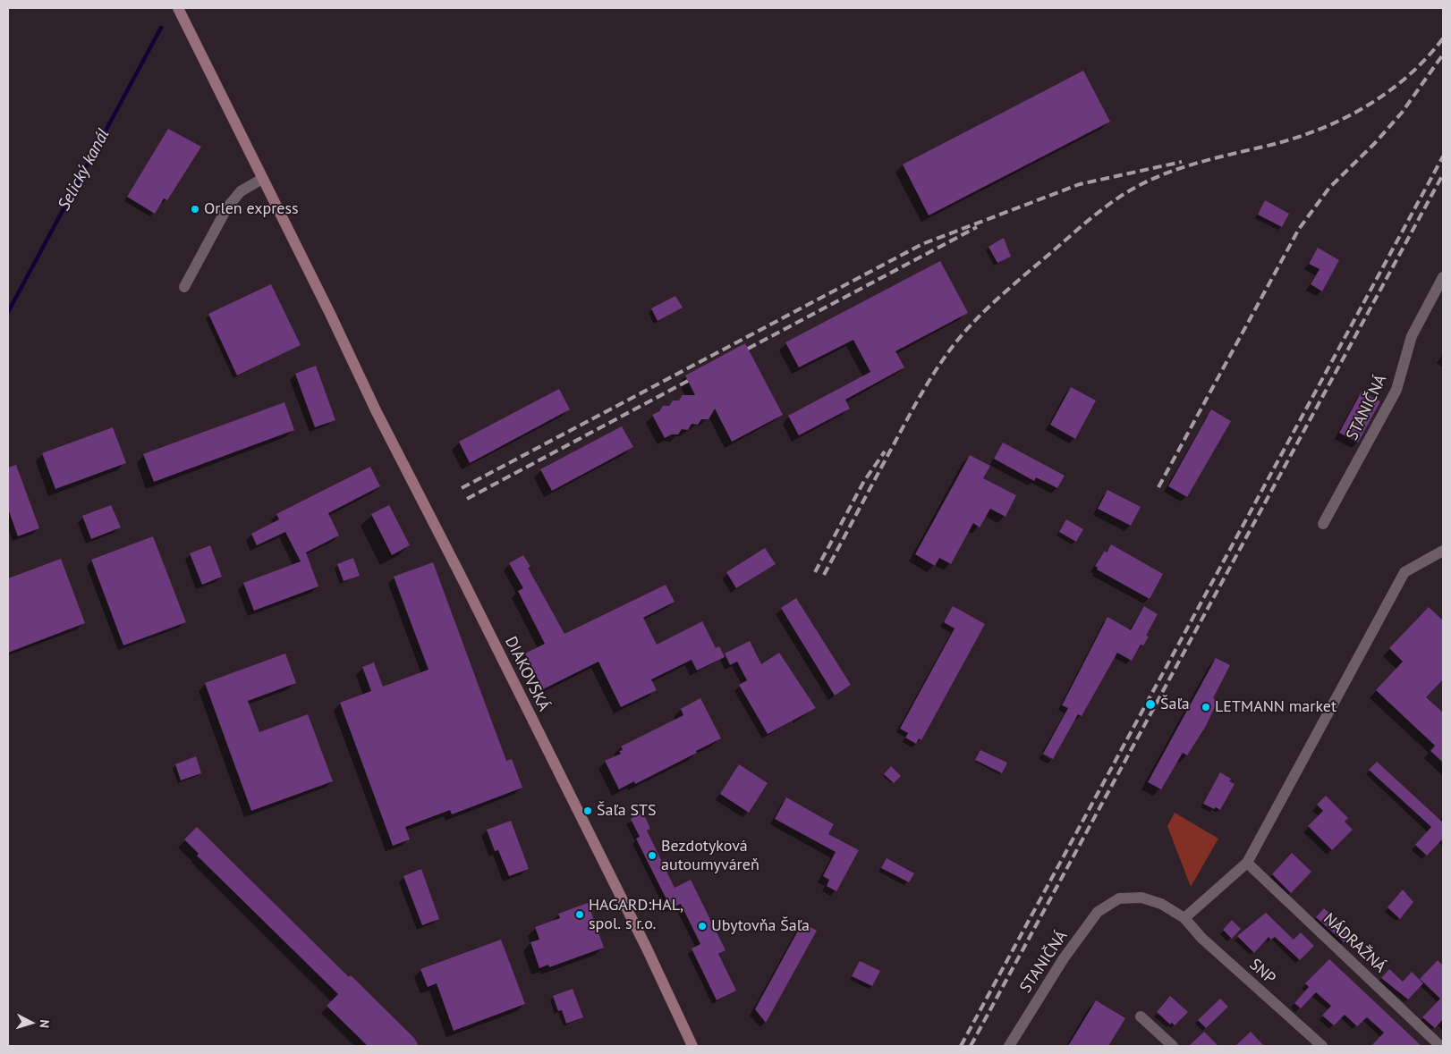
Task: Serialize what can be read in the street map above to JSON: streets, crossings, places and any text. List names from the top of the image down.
{
  "streets": {
    "street": [
      "STANIČNÁ",
      "DIAKOVSKÁ",
      "NÁDRAŽNÁ",
      "SNP"
    ]
  },
  "crossings": [
    ["STANIČNÁ", "SNP"]
  ],
  "water": ["Selický kanál"],
  "places": [
    "Orlen express",
    "Šaľa",
    "LETMANN market",
    "Šaľa STS",
    "Bezdotyková autoumyváreň",
    "HAGARD:HAL, spol. s r.o.",
    "Ubytovňa Šaľa"
  ],
  "north": "right"
}
